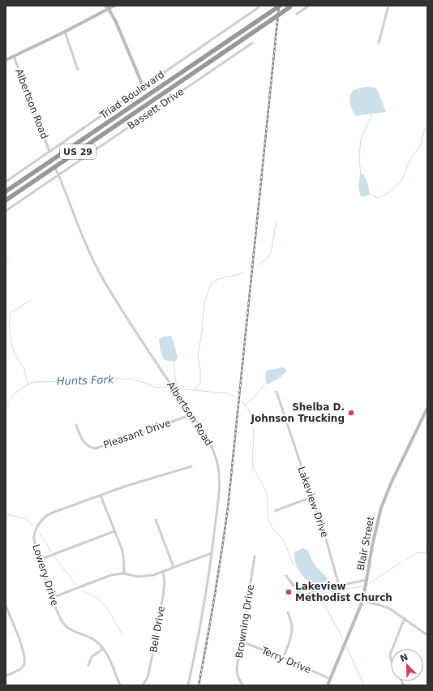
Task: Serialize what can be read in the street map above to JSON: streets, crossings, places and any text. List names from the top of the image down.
{
  "streets": {
    "highway": ["US 29"],
    "street": [
      "Triad Boulevard",
      "Albertson Road",
      "Bassett Drive",
      "Pleasant Drive",
      "Lakeview Drive",
      "Blair Street",
      "Lowery Drive",
      "Browning Drive",
      "Bell Drive",
      "Terry Drive"
    ]
  },
  "crossings": [
    ["Triad Boulevard", "Albertson Road"],
    ["Albertson Road", "Bassett Drive"],
    ["Albertson Road", "US 29"],
    ["Albertson Road", "Pleasant Drive"],
    ["Blair Street", "Terry Drive"],
    ["Browning Drive", "Terry Drive"]
  ],
  "water": ["Hunts Fork"],
  "places": ["Shelba D. Johnson Trucking", "Lakeview Methodist Church"],
  "north": "top left"
}
